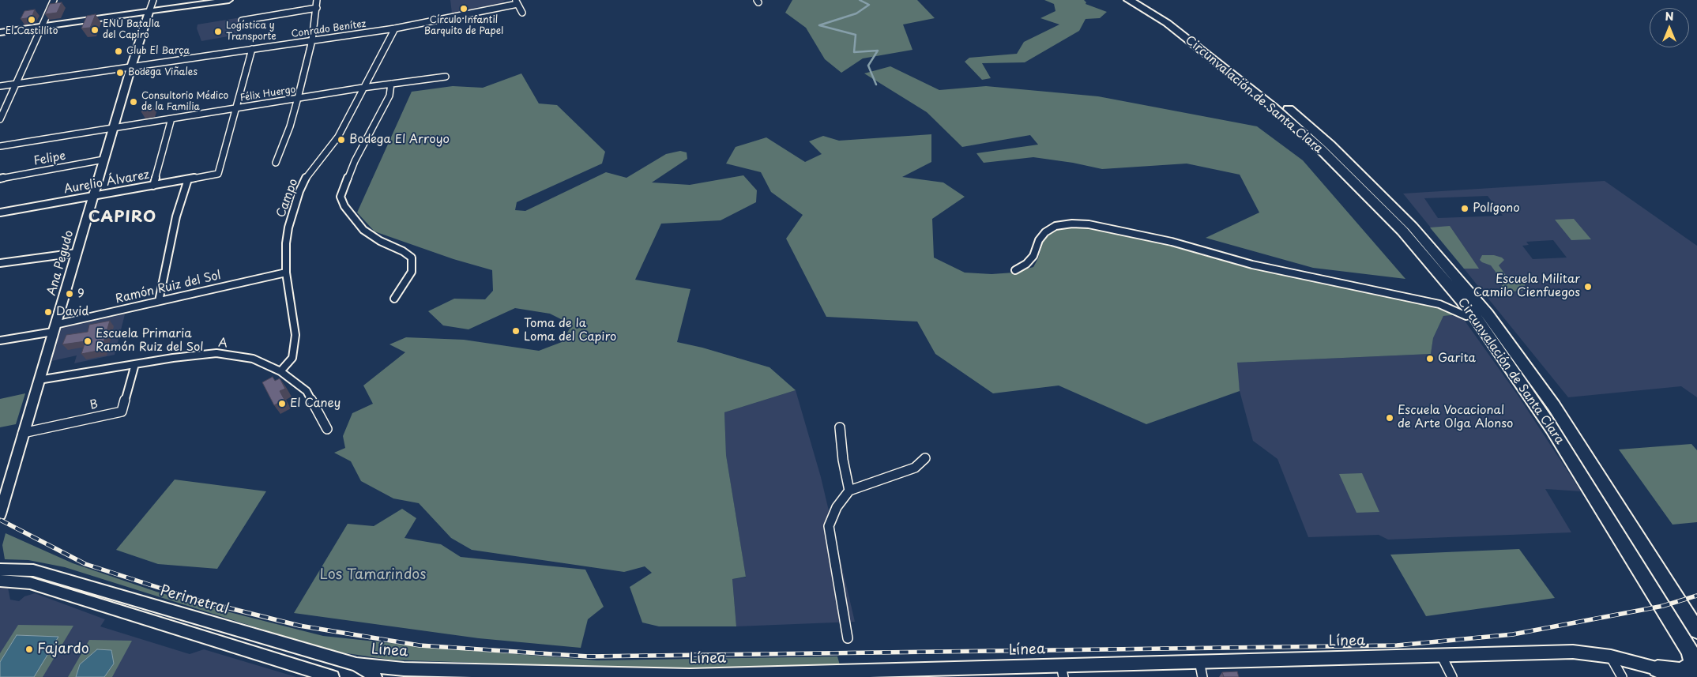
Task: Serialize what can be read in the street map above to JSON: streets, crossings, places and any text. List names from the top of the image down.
{
  "streets": {
    "highway": ["Circunvalación de Santa Clara"],
    "main road": ["Ana Pegudo", "Perimetral", "Línea"],
    "street": [
      "Conrado Benítez",
      "Félix Huergo",
      "Felipe",
      "Aurelio Álvarez",
      "Campo",
      "Ramón Ruiz del Sol",
      "A",
      "B"
    ]
  },
  "crossings": [
    ["Conrado Benítez", "Campo"],
    ["Conrado Benítez", "Ana Pegudo"],
    ["Félix Huergo", "Aurelio Álvarez"],
    ["Félix Huergo", "Campo"],
    ["Félix Huergo", "Ana Pegudo"],
    ["Felipe", "Ana Pegudo"],
    ["Aurelio Álvarez", "Ana Pegudo"],
    ["Campo", "Ramón Ruiz del Sol"],
    ["Campo", "A"],
    ["Ana Pegudo", "Ramón Ruiz del Sol"],
    ["Ana Pegudo", "A"],
    ["Ana Pegudo", "B"],
    ["A", "B"],
    ["Perimetral", "Línea"]
  ],
  "districts": ["CAPIRO"],
  "parks": ["Los Tamarindos"],
  "places": [
    "Círculo Infantil Barquito de Papel",
    "El Castillito",
    "ENU Batalla del Capiro",
    "Logística y Transporte",
    "Club El Barça",
    "Bodega Viñales",
    "Consultorio Médico de la Familia",
    "Bodega El Arroyo",
    "Polígono",
    "Escuela Militar Camilo Cienfuegos",
    "9",
    "David",
    "Toma de la Loma del Capiro",
    "Escuela Primaria Ramón Ruiz del Sol",
    "Garita",
    "El Caney",
    "Escuela Vocacional de Arte Olga Alonso",
    "Fajardo"
  ],
  "north": "top"
}
